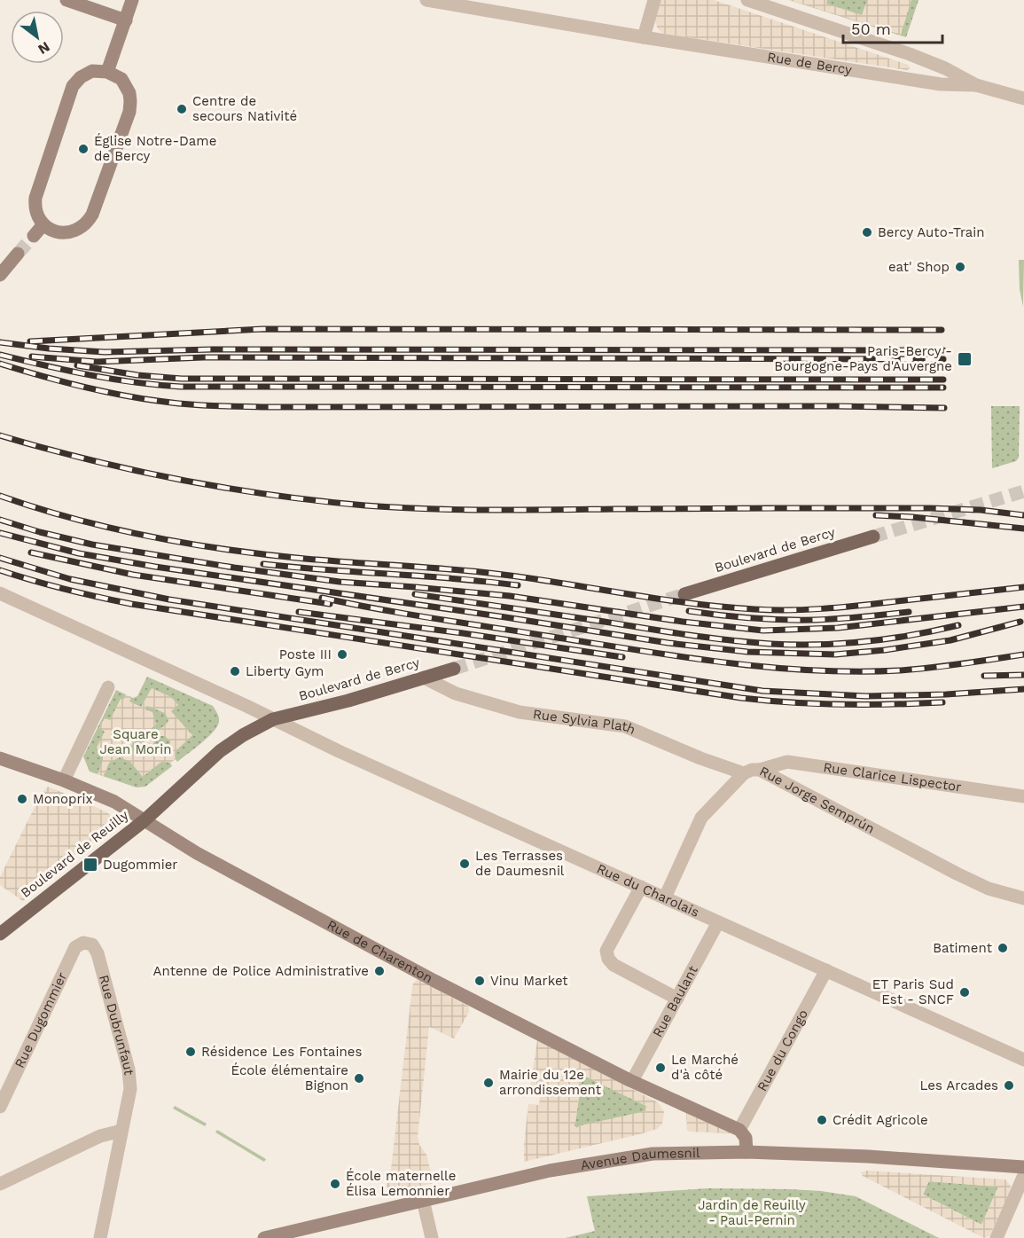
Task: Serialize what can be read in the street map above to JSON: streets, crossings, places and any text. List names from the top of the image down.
{
  "streets": {
    "main road": [
      "Boulevard de Bercy",
      "Boulevard de Reuilly",
      "Rue de Charenton",
      "Avenue Daumesnil"
    ],
    "street": [
      "Rue de Bercy",
      "Rue Sylvia Plath",
      "Rue Clarice Lispector",
      "Rue Jorge Semprún",
      "Rue du Charolais",
      "Rue Baulant",
      "Rue Dugommier",
      "Rue Dubrunfaut",
      "Rue du Congo"
    ]
  },
  "crossings": [
    ["Boulevard de Bercy", "Rue Sylvia Plath"],
    ["Boulevard de Bercy", "Boulevard de Reuilly"],
    ["Boulevard de Bercy", "Rue du Charolais"],
    ["Boulevard de Bercy", "Rue de Charenton"],
    ["Rue Sylvia Plath", "Rue Jorge Semprún"],
    ["Rue Clarice Lispector", "Rue Jorge Semprún"],
    ["Rue Jorge Semprún", "Rue du Charolais"],
    ["Boulevard de Reuilly", "Rue de Charenton"],
    ["Rue du Charolais", "Rue Baulant"],
    ["Rue du Charolais", "Rue du Congo"],
    ["Rue de Charenton", "Rue Baulant"],
    ["Rue de Charenton", "Rue du Congo"],
    ["Rue Dugommier", "Rue Dubrunfaut"]
  ],
  "parks": ["Square Jean Morin", "Jardin de Reuilly - Paul-Pernin"],
  "places": {
    "other": [
      "Centre de secours Nativité",
      "Église Notre-Dame de Bercy",
      "Bercy Auto-Train",
      "eat' Shop",
      "Poste III",
      "Liberty Gym",
      "Monoprix",
      "Les Terrasses de Daumesnil",
      "Batiment",
      "Antenne de Police Administrative",
      "Vinu Market",
      "ET Paris Sud Est - SNCF",
      "Résidence Les Fontaines",
      "Le Marché d'à côté",
      "École élémentaire Bignon",
      "Mairie du 12e arrondissement",
      "Les Arcades",
      "Crédit Agricole",
      "École maternelle Élisa Lemonnier"
    ],
    "transit": ["Paris-Bercy - Bourgogne-Pays d'Auvergne", "Dugommier"]
  },
  "scale_bar": "50 m",
  "north": "bottom right"
}
